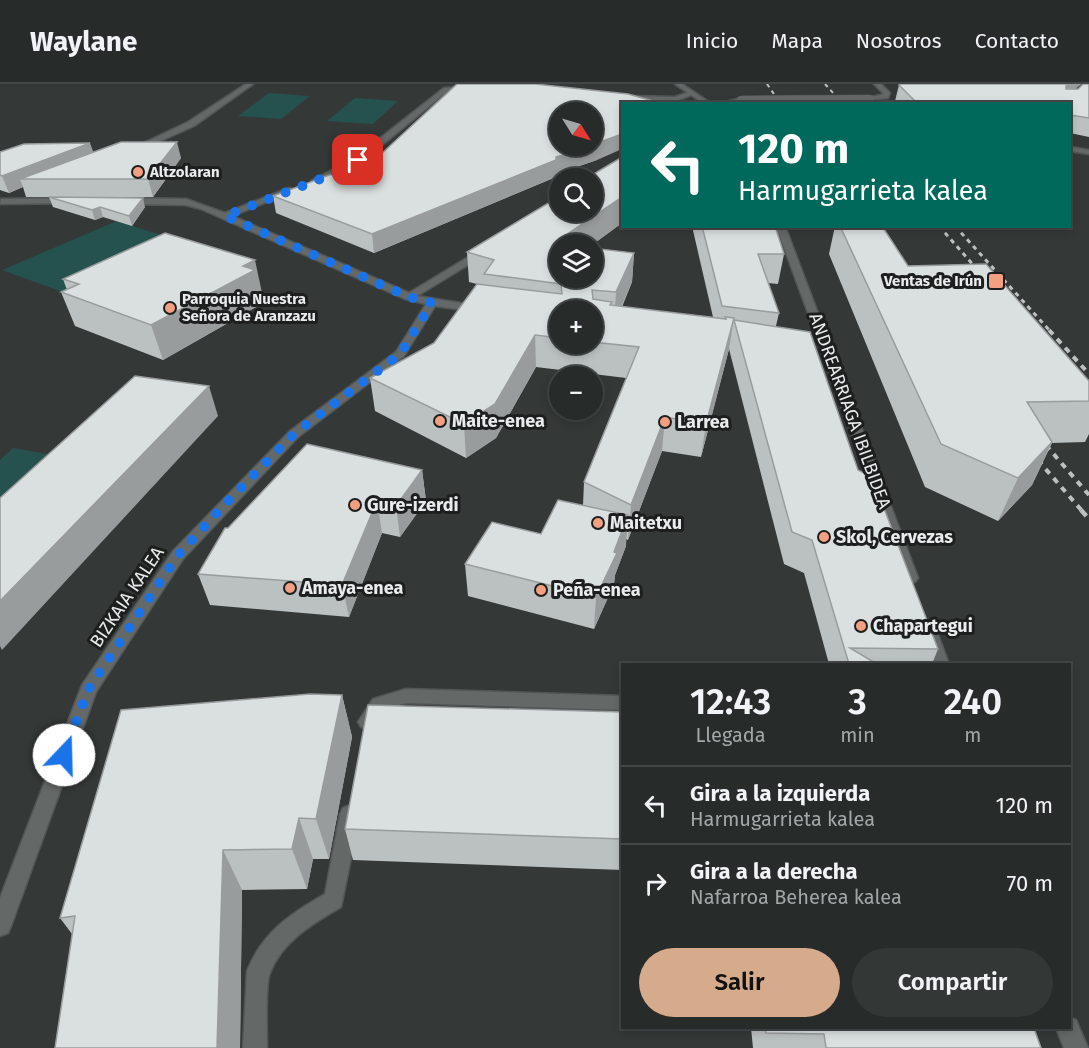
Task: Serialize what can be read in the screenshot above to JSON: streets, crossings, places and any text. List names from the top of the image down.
{
  "streets": {
    "street": ["ANDREARRIAGA IBILBIDEA", "BIZKAIA KALEA"]
  },
  "places": {
    "other": [
      "Altzolaran",
      "Parroquia Nuestra Señora de Aranzazu",
      "Maite-enea",
      "Larrea",
      "Gure-izerdi",
      "Maitetxu",
      "Skol, Cervezas",
      "Amaya-enea",
      "Peña-enea",
      "Chapartegui"
    ],
    "transit": ["Ventas de Irún"]
  },
  "north": "bottom right",
  "page": {
    "header": "Waylane",
    "nav": [
      "Inicio",
      "Mapa",
      "Nosotros",
      "Contacto"
    ],
    "map_buttons": ["+", "−"],
    "turn": ["120 m", "Harmugarrieta kalea"],
    "eta": [
      "12:43",
      "Llegada",
      "3",
      "min",
      "240",
      "m"
    ],
    "list": [
      {
        "name": "Gira a la izquierda",
        "note": "Harmugarrieta kalea",
        "value": "120 m"
      },
      {
        "name": "Gira a la derecha",
        "note": "Nafarroa Beherea kalea",
        "value": "70 m"
      }
    ],
    "buttons": ["Salir", "Compartir"]
  }
}
